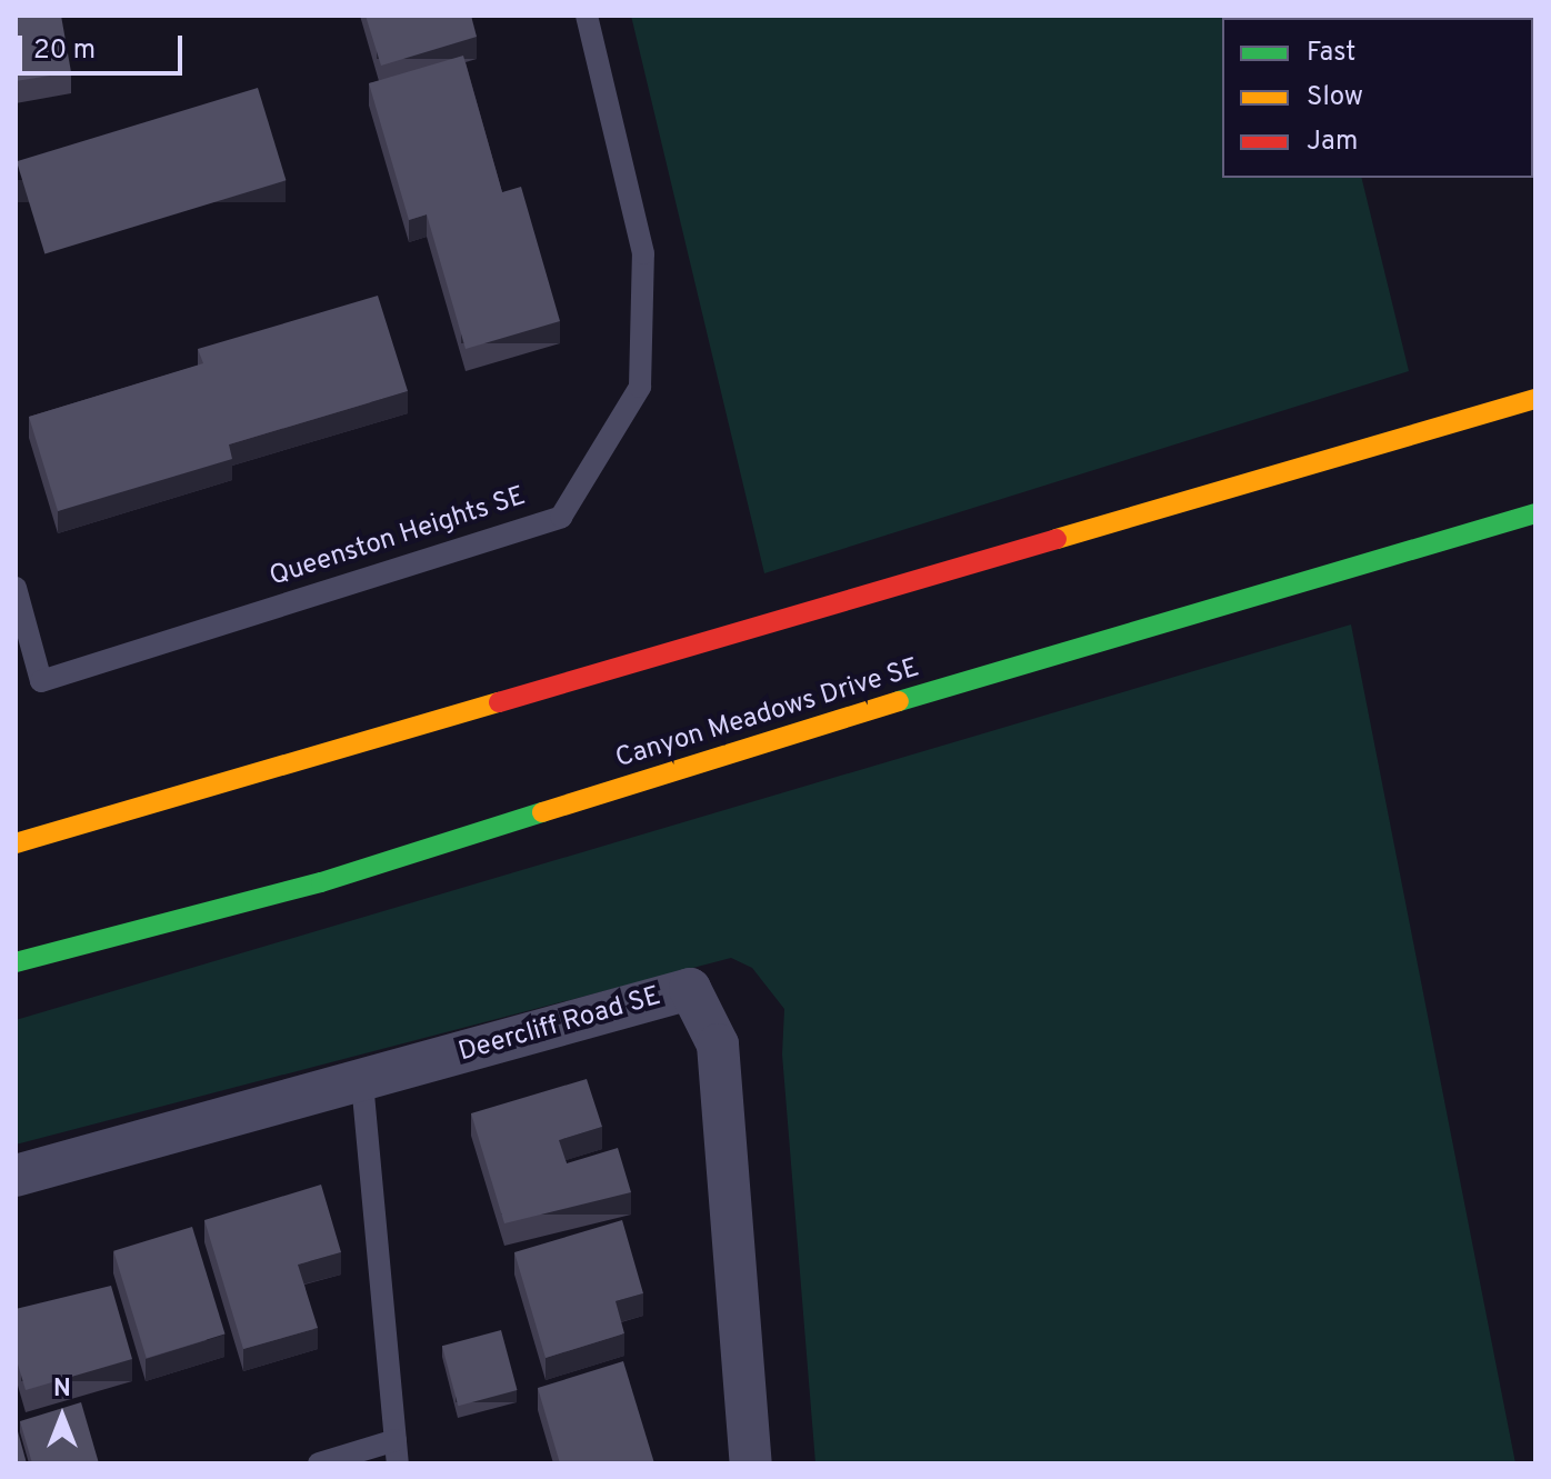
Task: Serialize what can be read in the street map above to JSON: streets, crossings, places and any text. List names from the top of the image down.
{
  "streets": {
    "street": ["Canyon Meadows Drive SE", "Deercliff Road SE"],
    "lane": ["Queenston Heights SE"]
  },
  "legend": ["Fast", "Slow", "Jam"],
  "scale_bar": "20 m",
  "north": "top"
}
